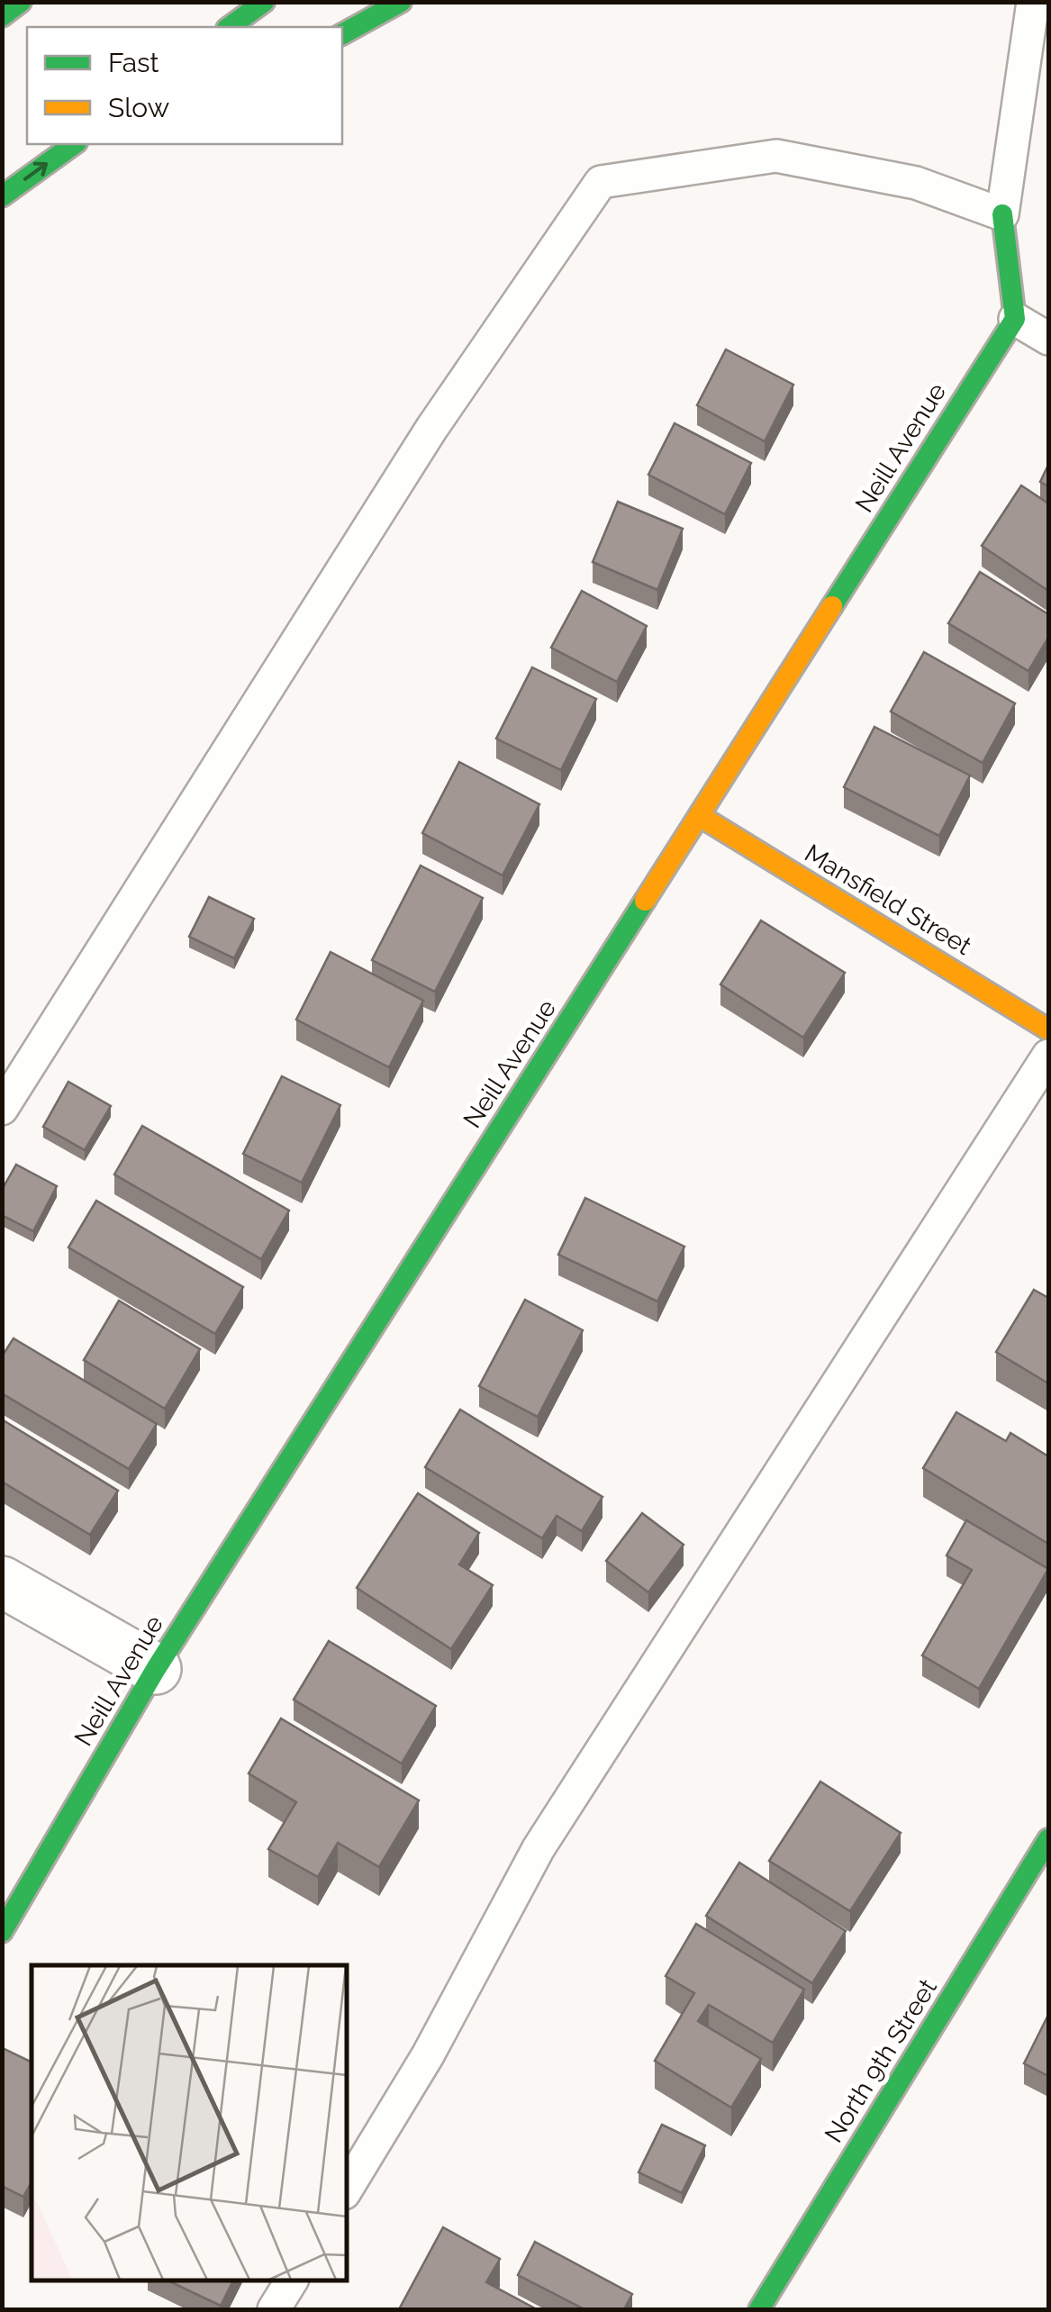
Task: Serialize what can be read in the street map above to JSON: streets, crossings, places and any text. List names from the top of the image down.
{
  "streets": {
    "main road": ["Neill Avenue", "Mansfield Street", "North 9th Street"]
  },
  "crossings": [
    ["Neill Avenue", "Mansfield Street"]
  ],
  "legend": ["Fast", "Slow"]
}
